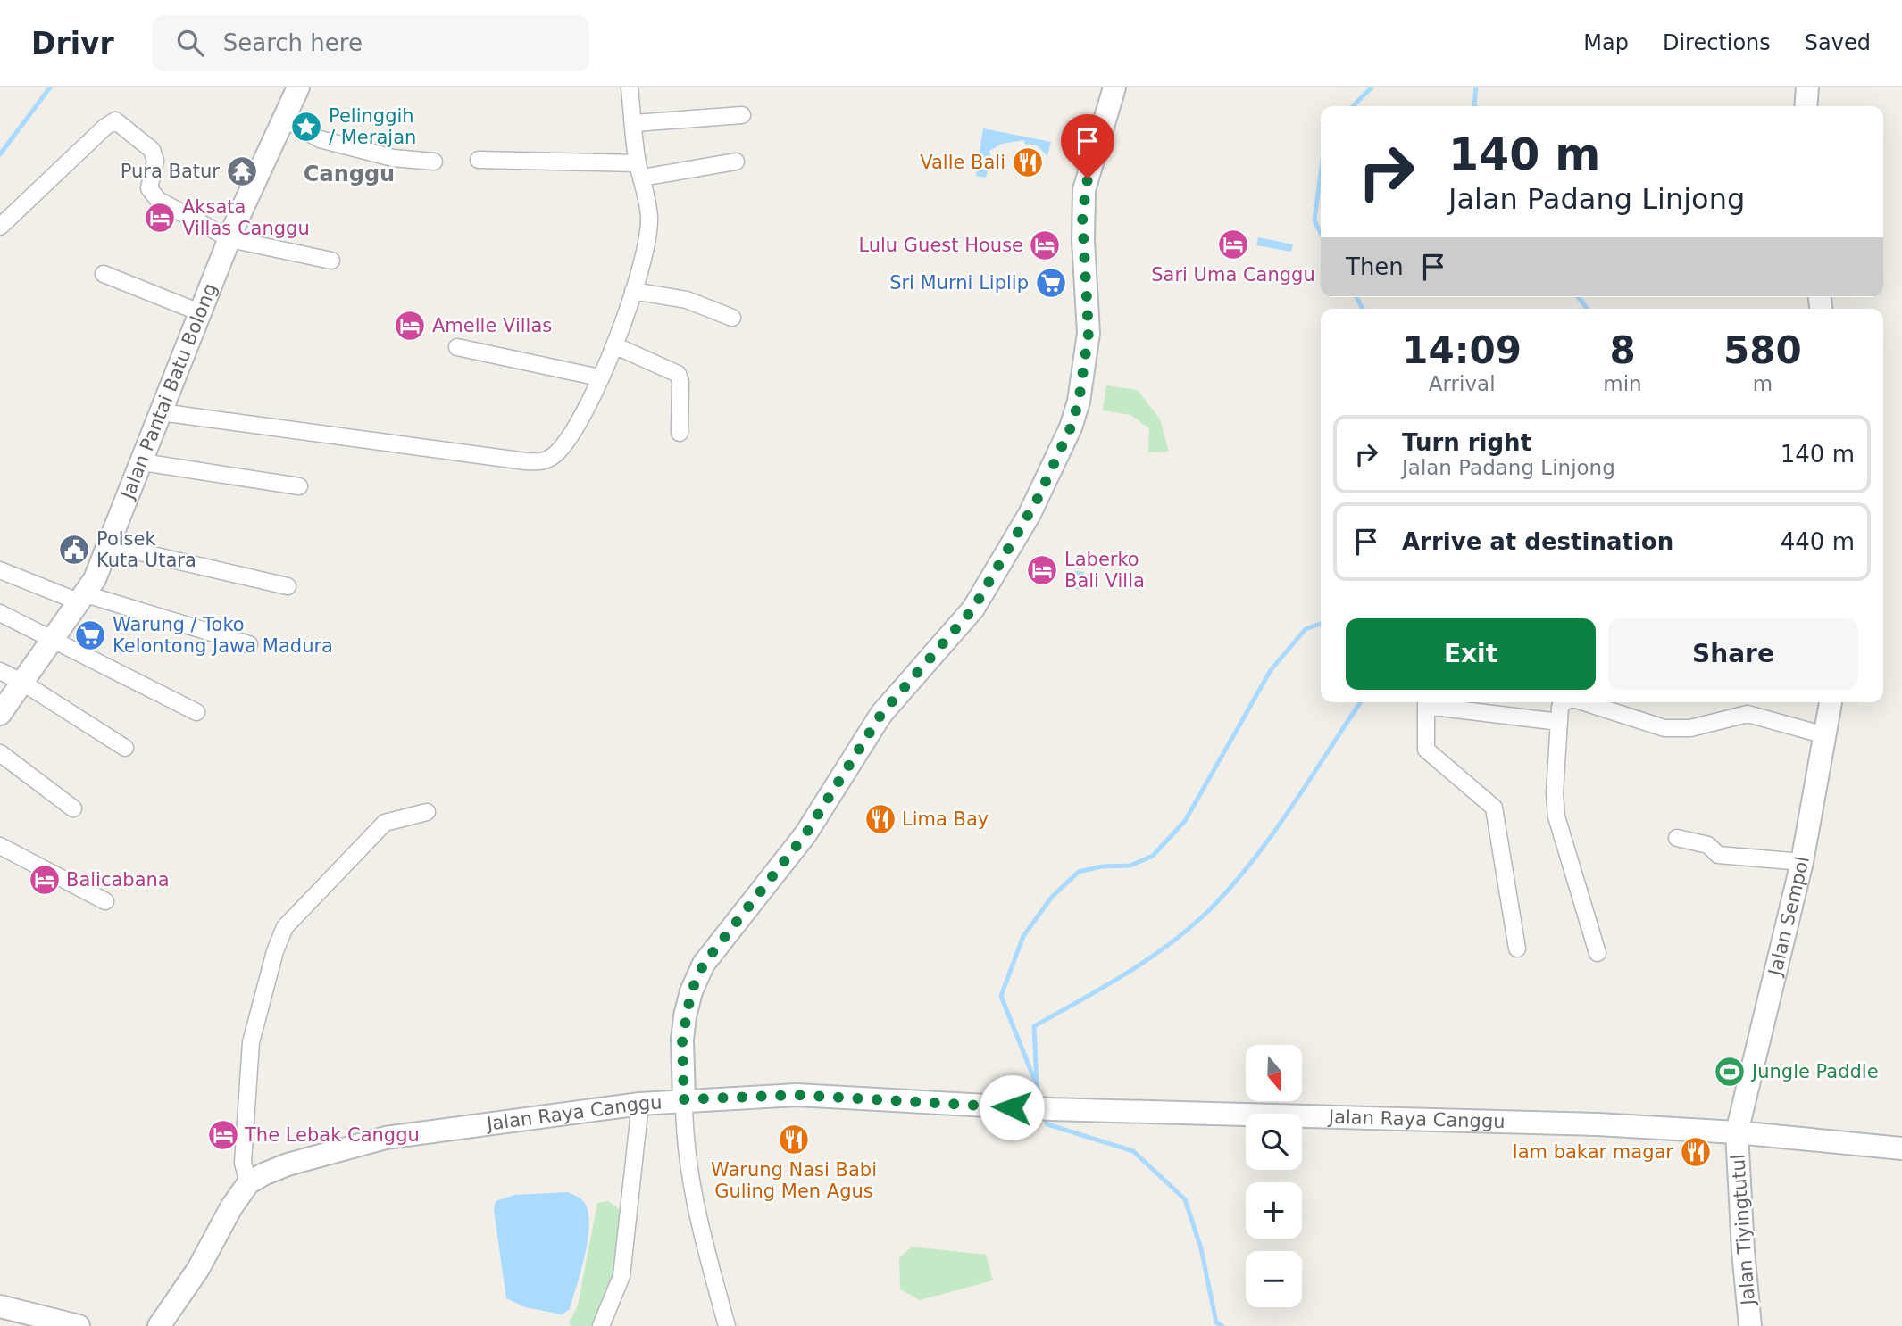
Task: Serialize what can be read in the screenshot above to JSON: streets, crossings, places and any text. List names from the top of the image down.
{
  "streets": {
    "street": [
      "Jalan Pantai Batu Bolong",
      "Jalan Sempol",
      "Jalan Raya Canggu",
      "Jalan Tiyingtutul"
    ]
  },
  "crossings": [
    ["Jalan Sempol", "Jalan Raya Canggu"],
    ["Jalan Sempol", "Jalan Tiyingtutul"],
    ["Jalan Raya Canggu", "Jalan Tiyingtutul"]
  ],
  "districts": ["Canggu"],
  "places": {
    "place": ["Pelinggih / Merajan"],
    "restaurant": [
      "Valle Bali",
      "Lima Bay",
      "Warung Nasi Babi Guling Men Agus",
      "Iam bakar magar"
    ],
    "temple": ["Pura Batur"],
    "hotel": [
      "Aksata Villas Canggu",
      "Sari Uma Canggu",
      "Lulu Guest House",
      "Amelle Villas",
      "Laberko Bali Villa",
      "Balicabana",
      "The Lebak Canggu"
    ],
    "supermarket": ["Sri Murni Liplip", "Warung / Toko Kelontong Jawa Madura"],
    "public building": ["Polsek Kuta Utara"],
    "sports": ["Jungle Paddle"]
  },
  "north": "bottom",
  "page": {
    "header": "Drivr",
    "search": "Search here",
    "nav": ["Map", "Directions", "Saved"],
    "turn": ["140 m", "Jalan Padang Linjong"],
    "then": "Then",
    "eta": [
      "14:09",
      "Arrival",
      "8",
      "min",
      "580",
      "m"
    ],
    "list": [
      {
        "name": "Turn right",
        "note": "Jalan Padang Linjong",
        "value": "140 m"
      },
      {
        "name": "Arrive at destination",
        "value": "440 m"
      }
    ],
    "buttons": ["Exit", "Share"],
    "map_buttons": ["+", "−"]
  }
}
